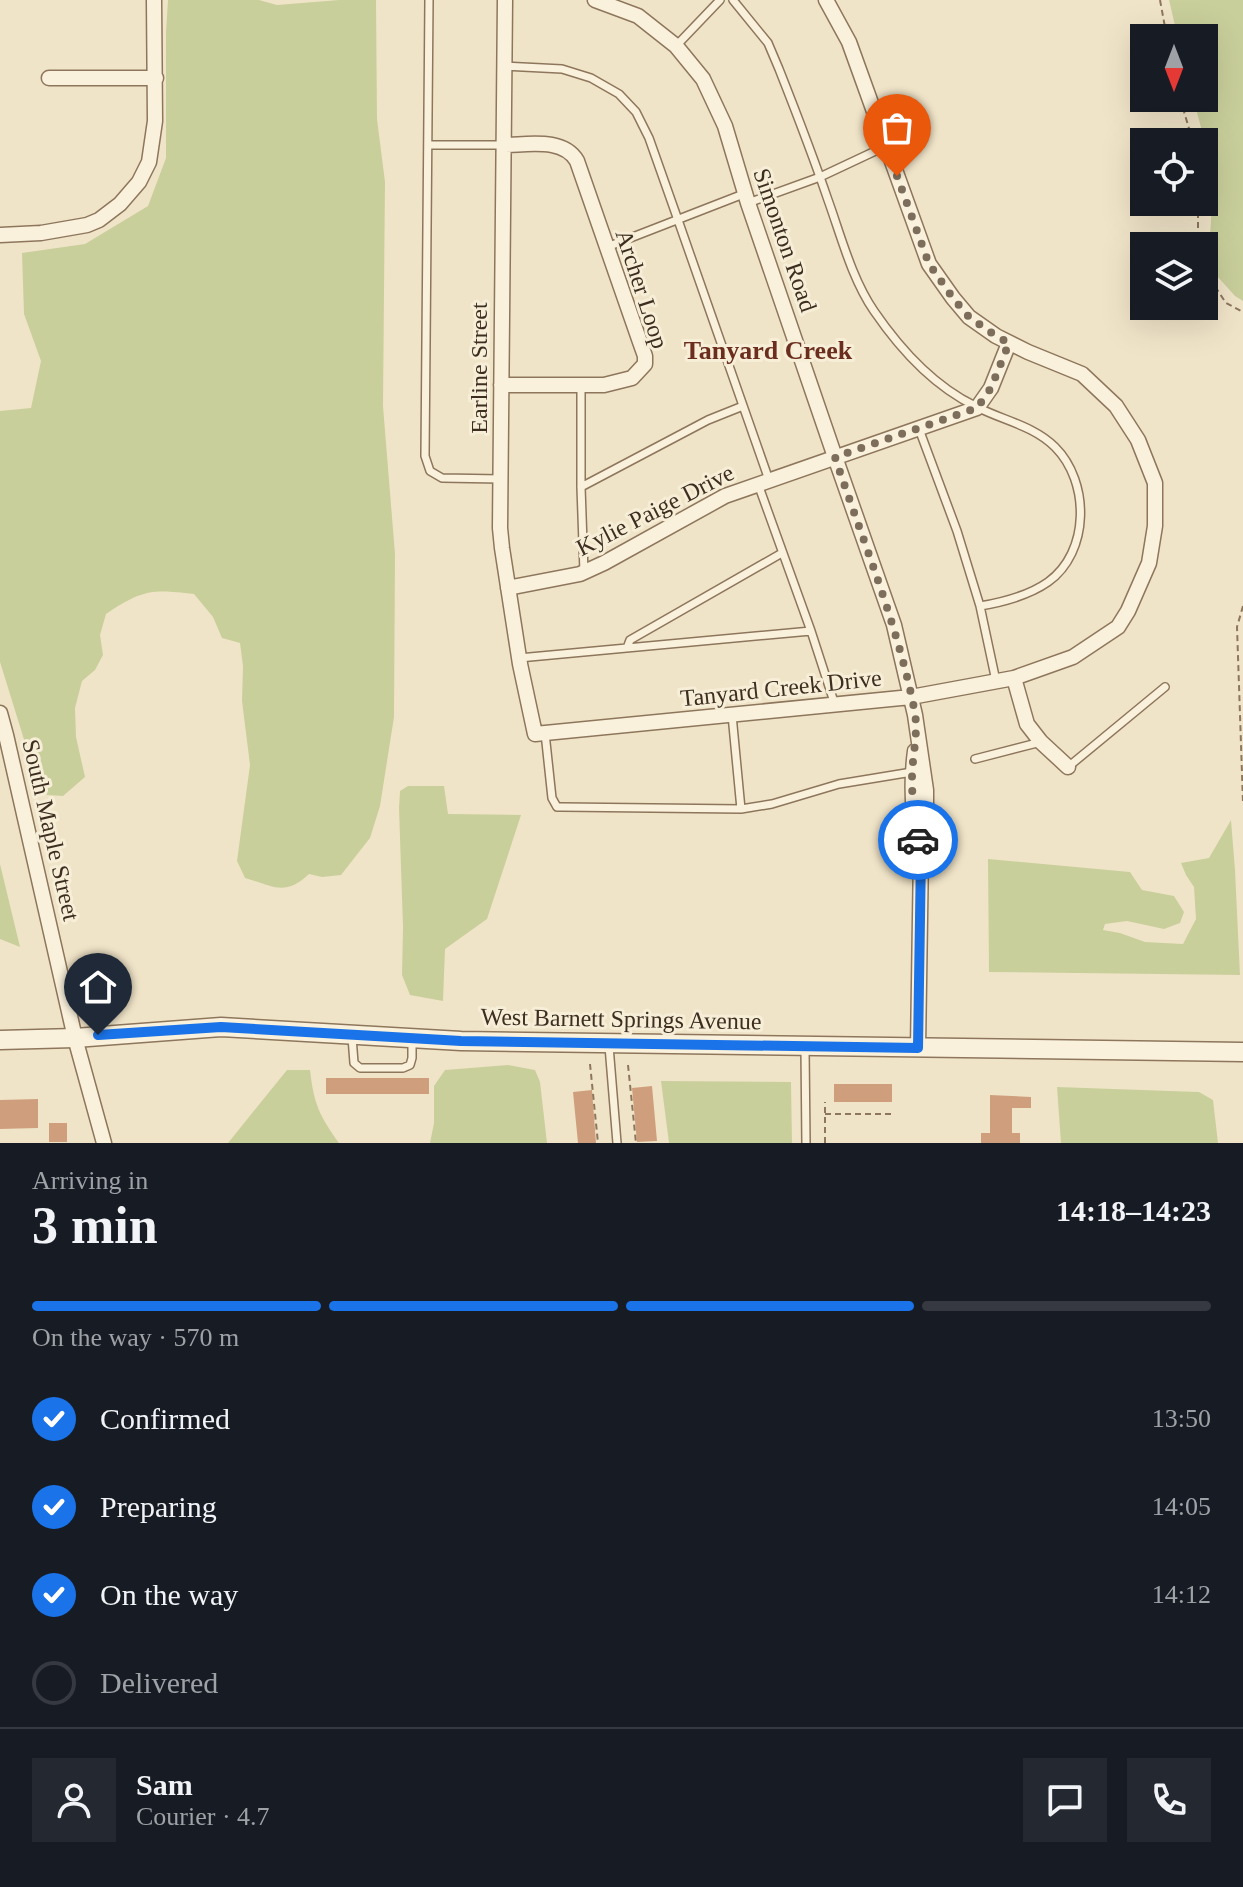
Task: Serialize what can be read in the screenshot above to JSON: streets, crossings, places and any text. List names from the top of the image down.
{
  "streets": {
    "street": [
      "Simonton Road",
      "Archer Loop",
      "Earline Street",
      "Kylie Paige Drive",
      "Tanyard Creek Drive",
      "South Maple Street",
      "West Barnett Springs Avenue"
    ]
  },
  "crossings": [
    ["Simonton Road", "Kylie Paige Drive"],
    ["Simonton Road", "Tanyard Creek Drive"],
    ["Simonton Road", "West Barnett Springs Avenue"],
    ["Archer Loop", "Earline Street"],
    ["Earline Street", "Kylie Paige Drive"],
    ["Earline Street", "Tanyard Creek Drive"],
    ["South Maple Street", "West Barnett Springs Avenue"]
  ],
  "districts": ["Tanyard Creek"],
  "north": "bottom",
  "page": {
    "heading": ["3 min", "Arriving in", "14:18–14:23"],
    "panel": ["Sam", "Courier · 4.7"],
    "bar": "On the way · 570 m",
    "list": [
      ["Confirmed", "13:50"],
      ["Preparing", "14:05"],
      ["On the way", "14:12"],
      "Delivered"
    ]
  }
}
